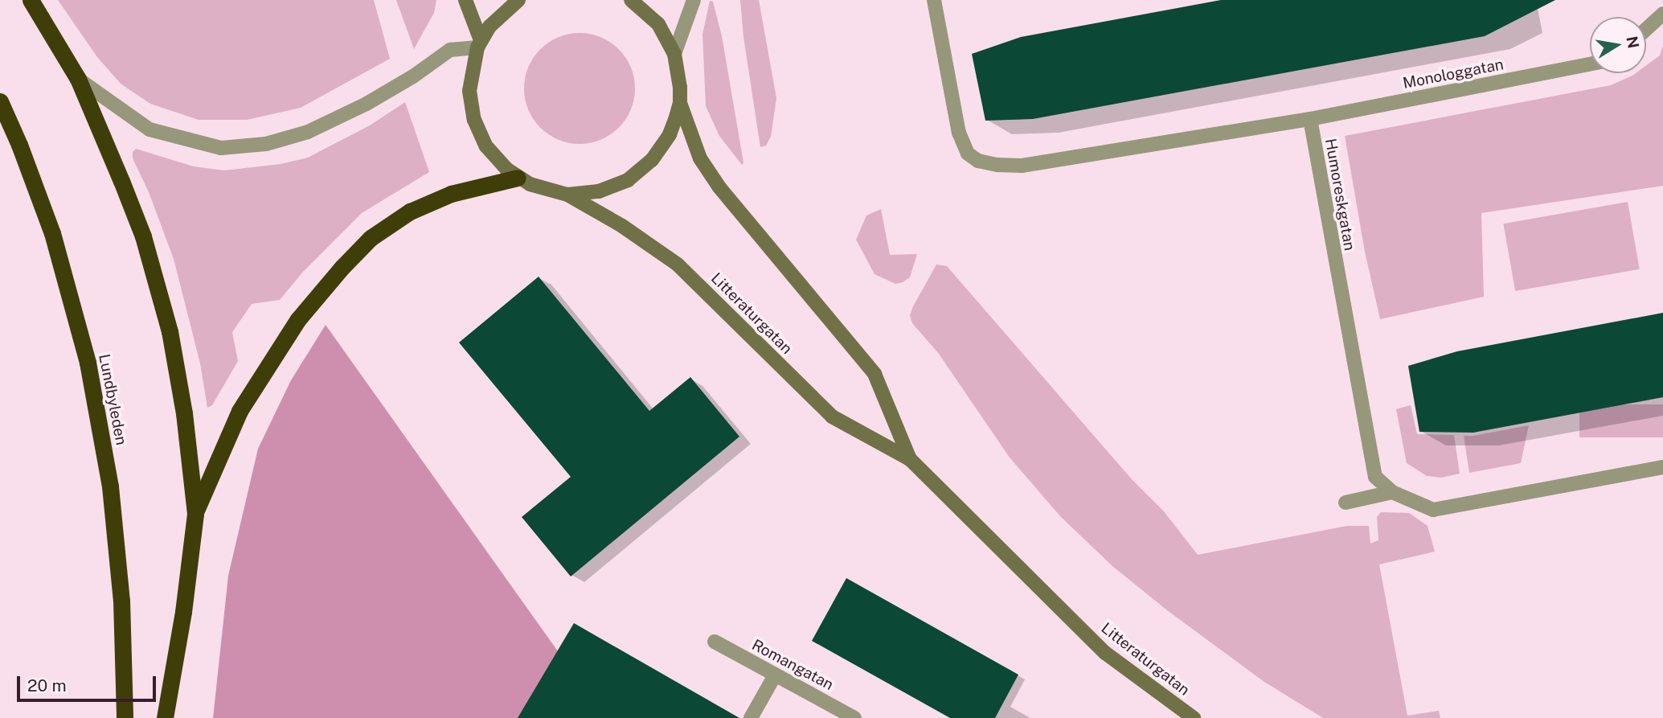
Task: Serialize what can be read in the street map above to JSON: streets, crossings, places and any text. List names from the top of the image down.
{
  "streets": {
    "highway": ["Lundbyleden"],
    "street": [
      "Monologgatan",
      "Humoreskgatan",
      "Litteraturgatan",
      "Romangatan"
    ]
  },
  "crossings": [
    ["Monologgatan", "Humoreskgatan"]
  ],
  "scale_bar": "20 m",
  "north": "right"
}
